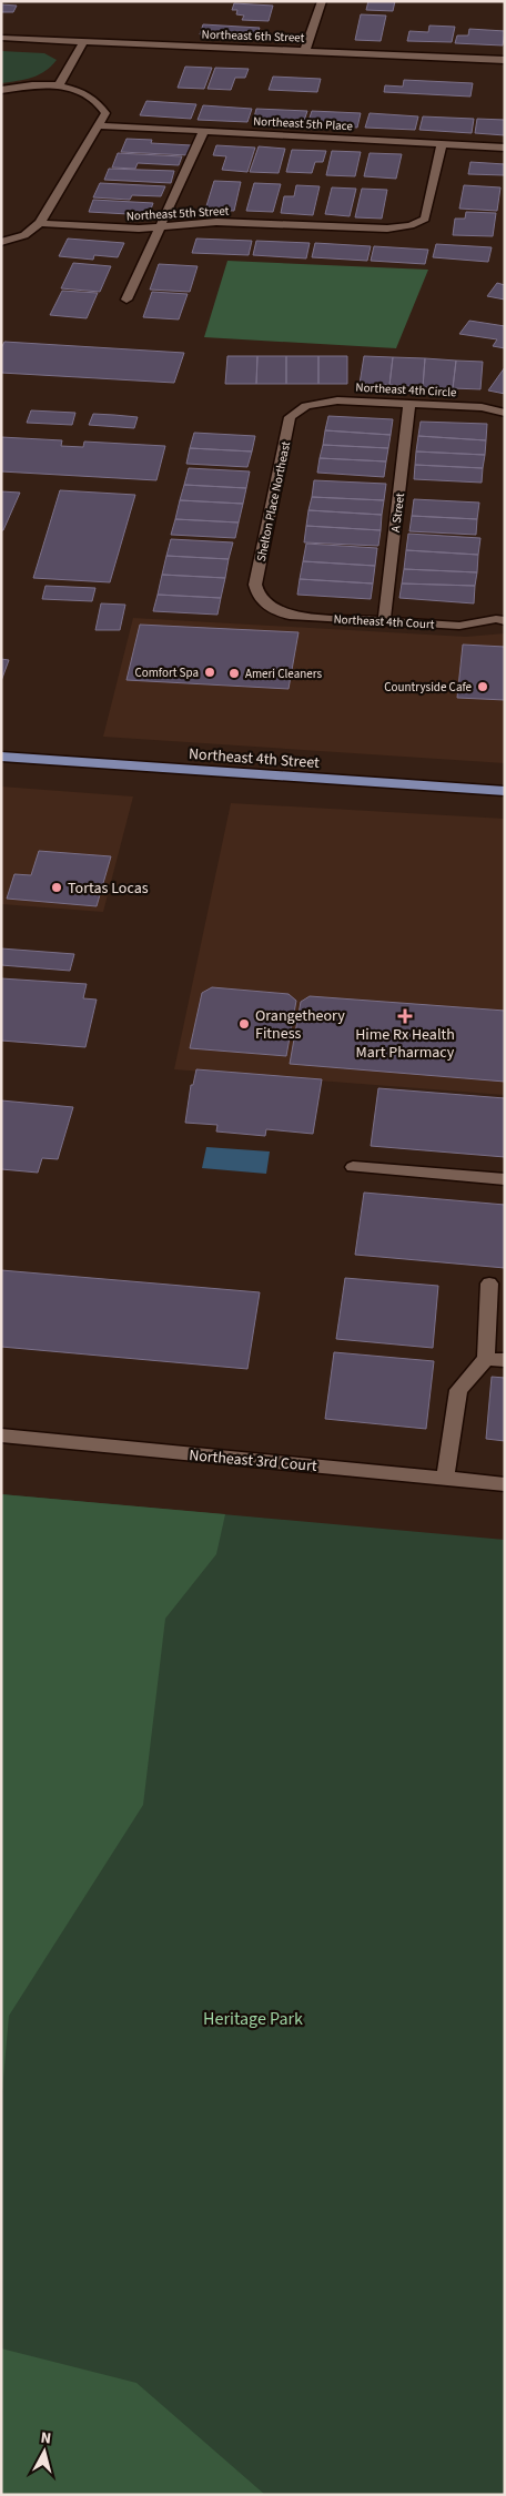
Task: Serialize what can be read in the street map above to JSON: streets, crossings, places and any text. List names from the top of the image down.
{
  "streets": {
    "main road": ["Northeast 4th Street"],
    "street": [
      "Northeast 6th Street",
      "Northeast 5th Place",
      "Northeast 5th Street",
      "Northeast 4th Circle",
      "Shelton Place Northeast",
      "A Street",
      "Northeast 4th Court",
      "Northeast 3rd Court"
    ]
  },
  "crossings": [
    ["Northeast 5th Place", "Northeast 5th Street"],
    ["Northeast 4th Circle", "Shelton Place Northeast"],
    ["Northeast 4th Circle", "A Street"],
    ["Shelton Place Northeast", "Northeast 4th Court"],
    ["A Street", "Northeast 4th Court"]
  ],
  "parks": ["Heritage Park"],
  "places": {
    "other": [
      "Comfort Spa",
      "Ameri Cleaners",
      "Countryside Cafe",
      "Tortas Locas",
      "Orangetheory Fitness"
    ],
    "health": ["Hime Rx Health Mart Pharmacy"]
  },
  "north": "top"
}
